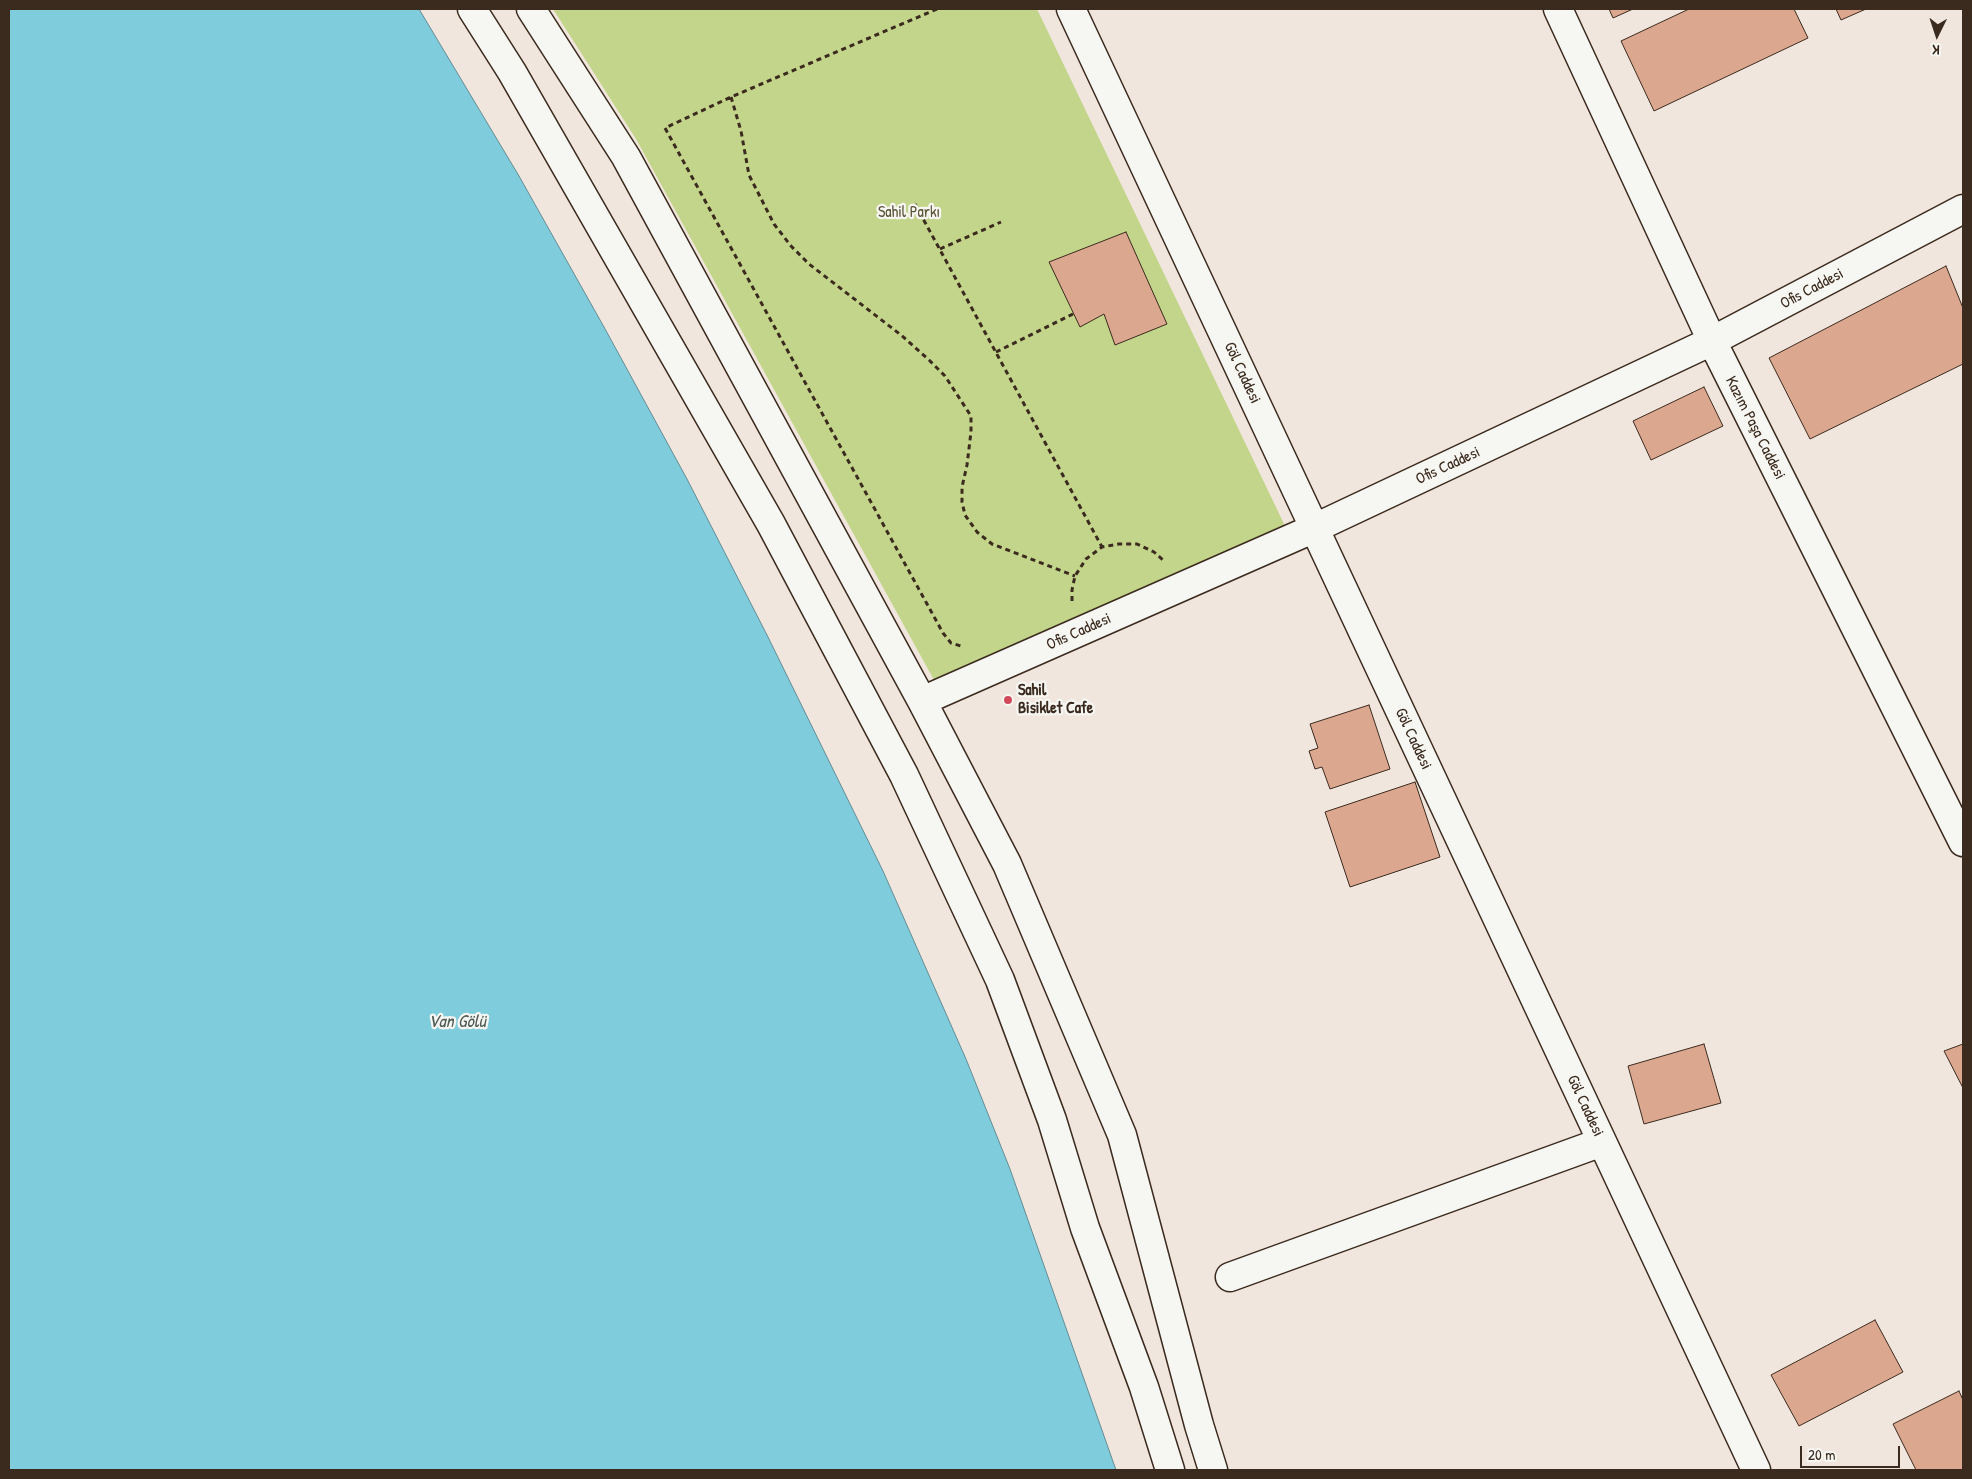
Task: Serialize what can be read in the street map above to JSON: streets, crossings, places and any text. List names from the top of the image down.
{
  "streets": {
    "street": ["Ofis Caddesi", "Göl Caddesi", "Kazım Paşa Caddesi"]
  },
  "crossings": [
    ["Ofis Caddesi", "Göl Caddesi"],
    ["Ofis Caddesi", "Kazım Paşa Caddesi"]
  ],
  "water": ["Van Gölü"],
  "parks": ["Sahil Parkı"],
  "places": ["Sahil Bisiklet Cafe"],
  "scale_bar": "20 m",
  "north": "bottom"
}
